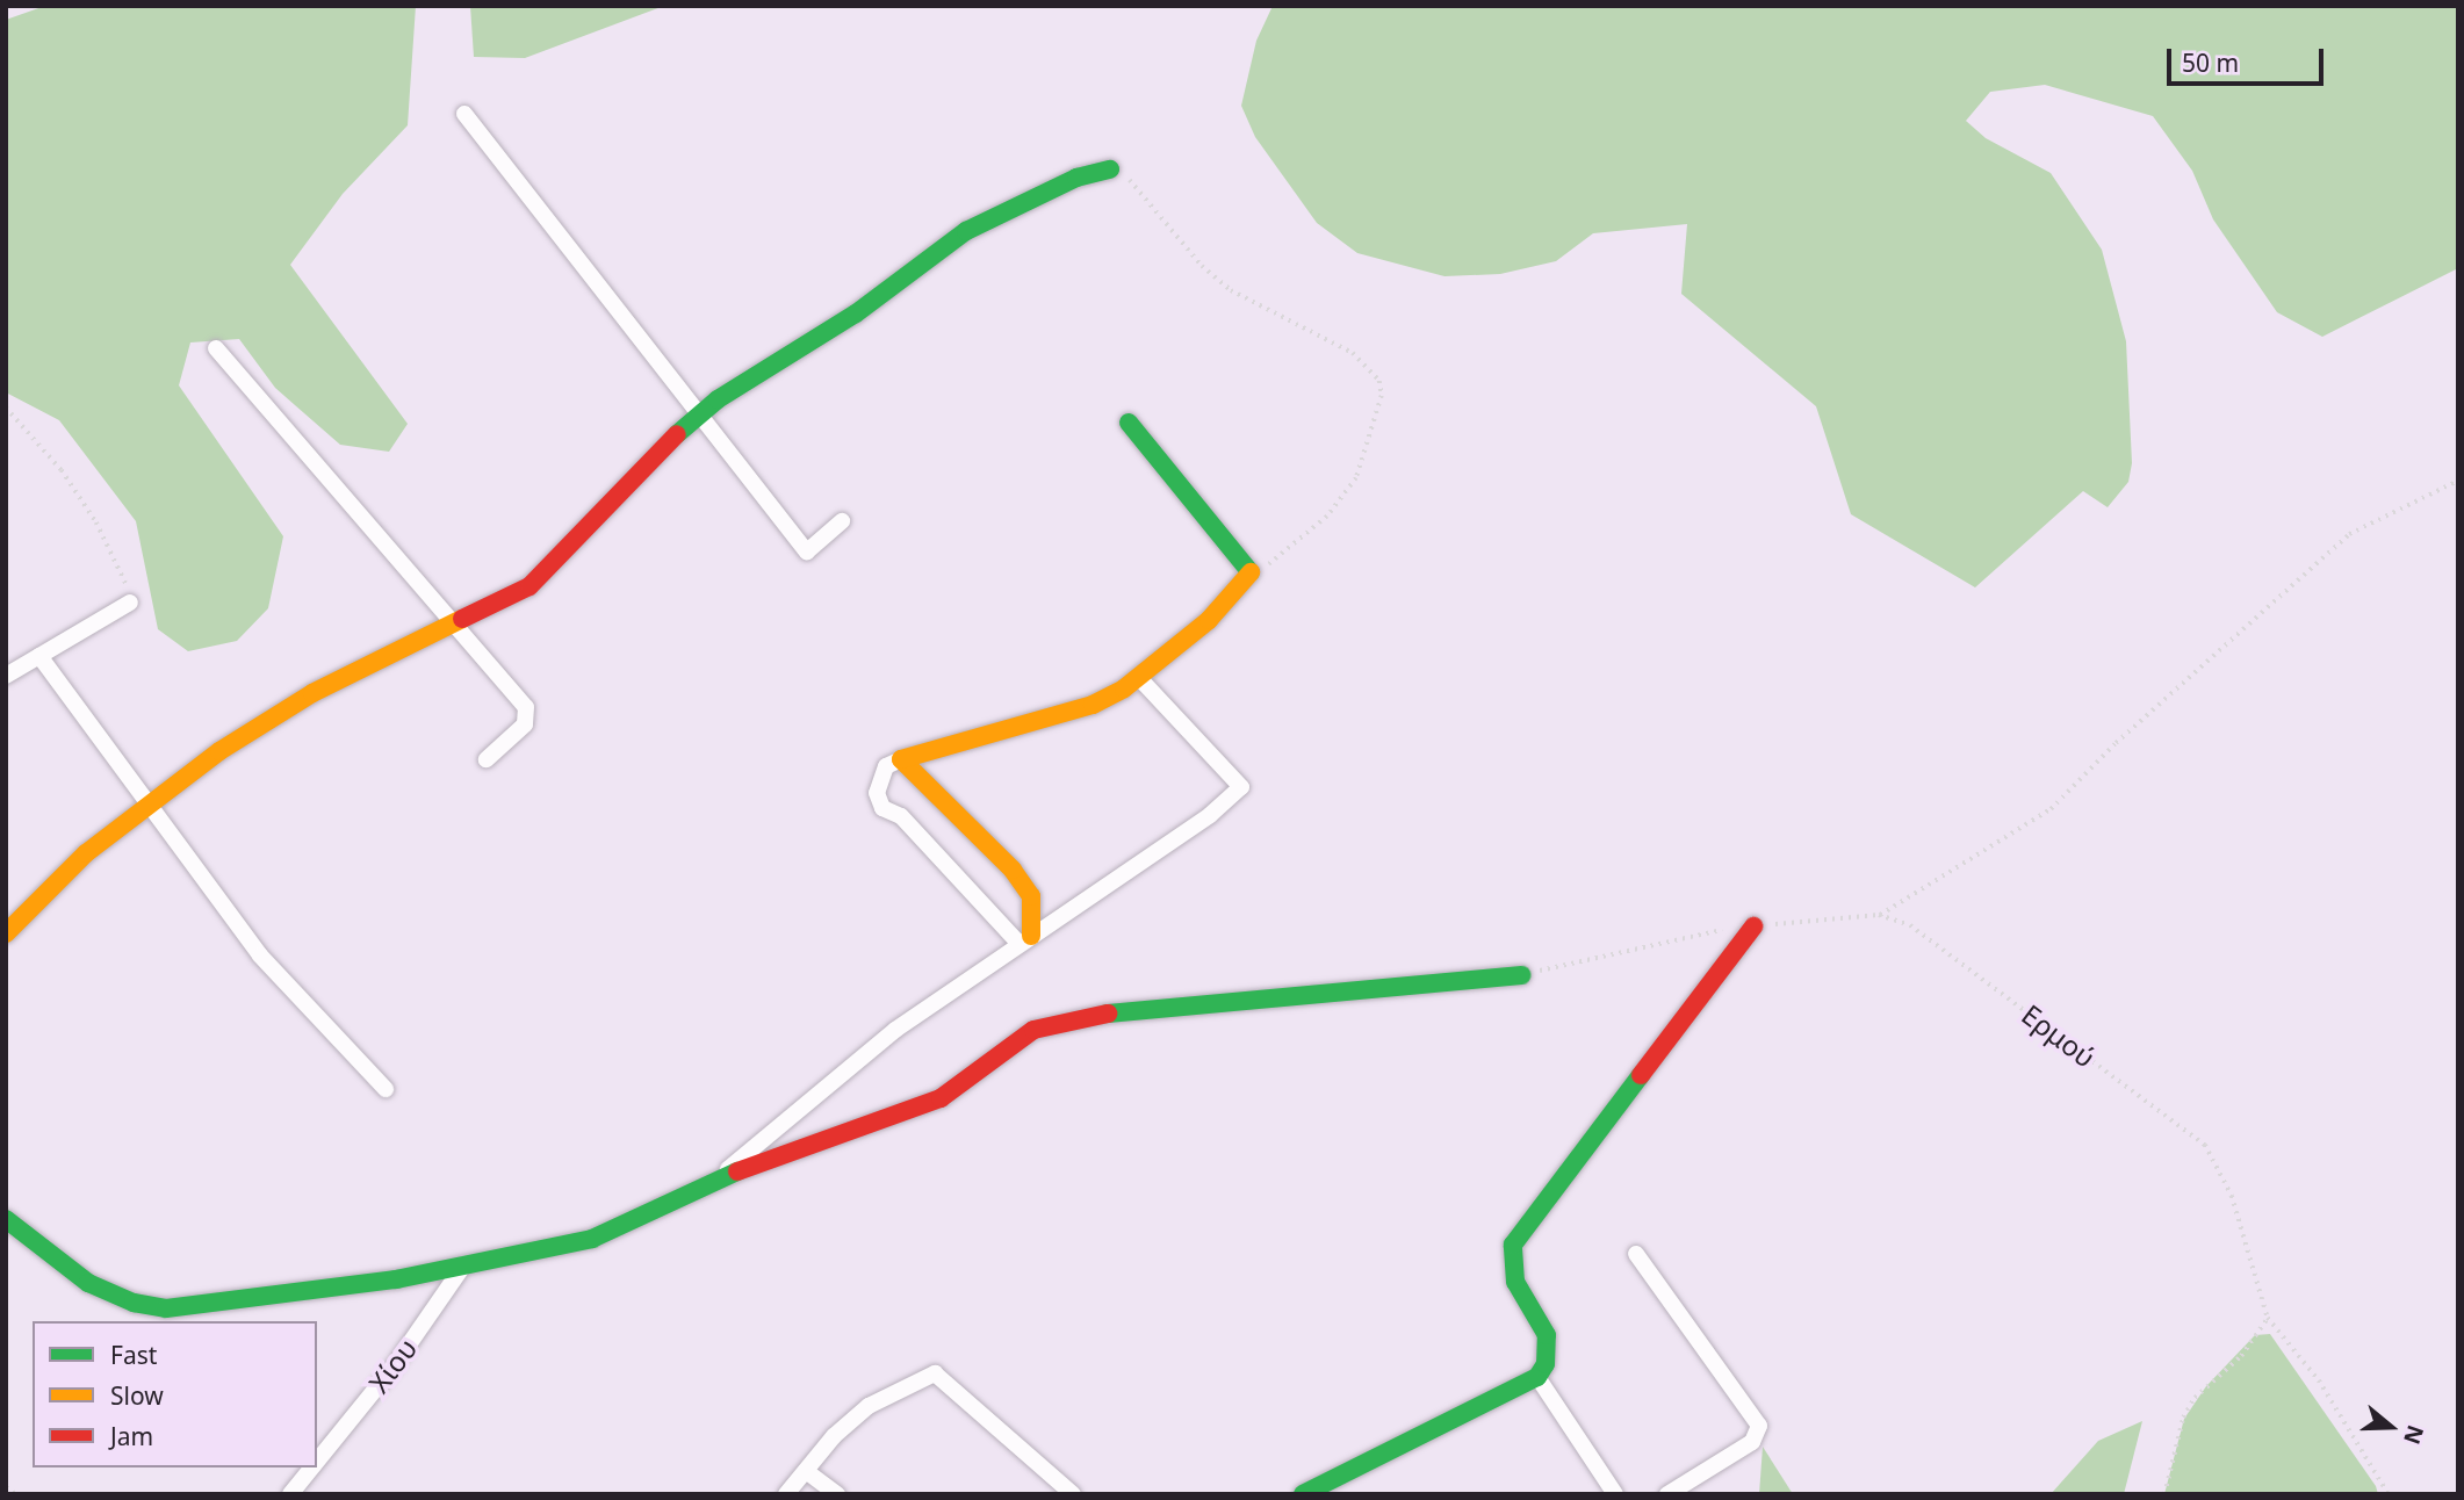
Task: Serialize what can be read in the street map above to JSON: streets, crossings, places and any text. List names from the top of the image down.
{
  "streets": {
    "street": ["Χίου"],
    "path": ["Ερμού"]
  },
  "legend": ["Fast", "Slow", "Jam"],
  "scale_bar": "50 m",
  "north": "right"
}
